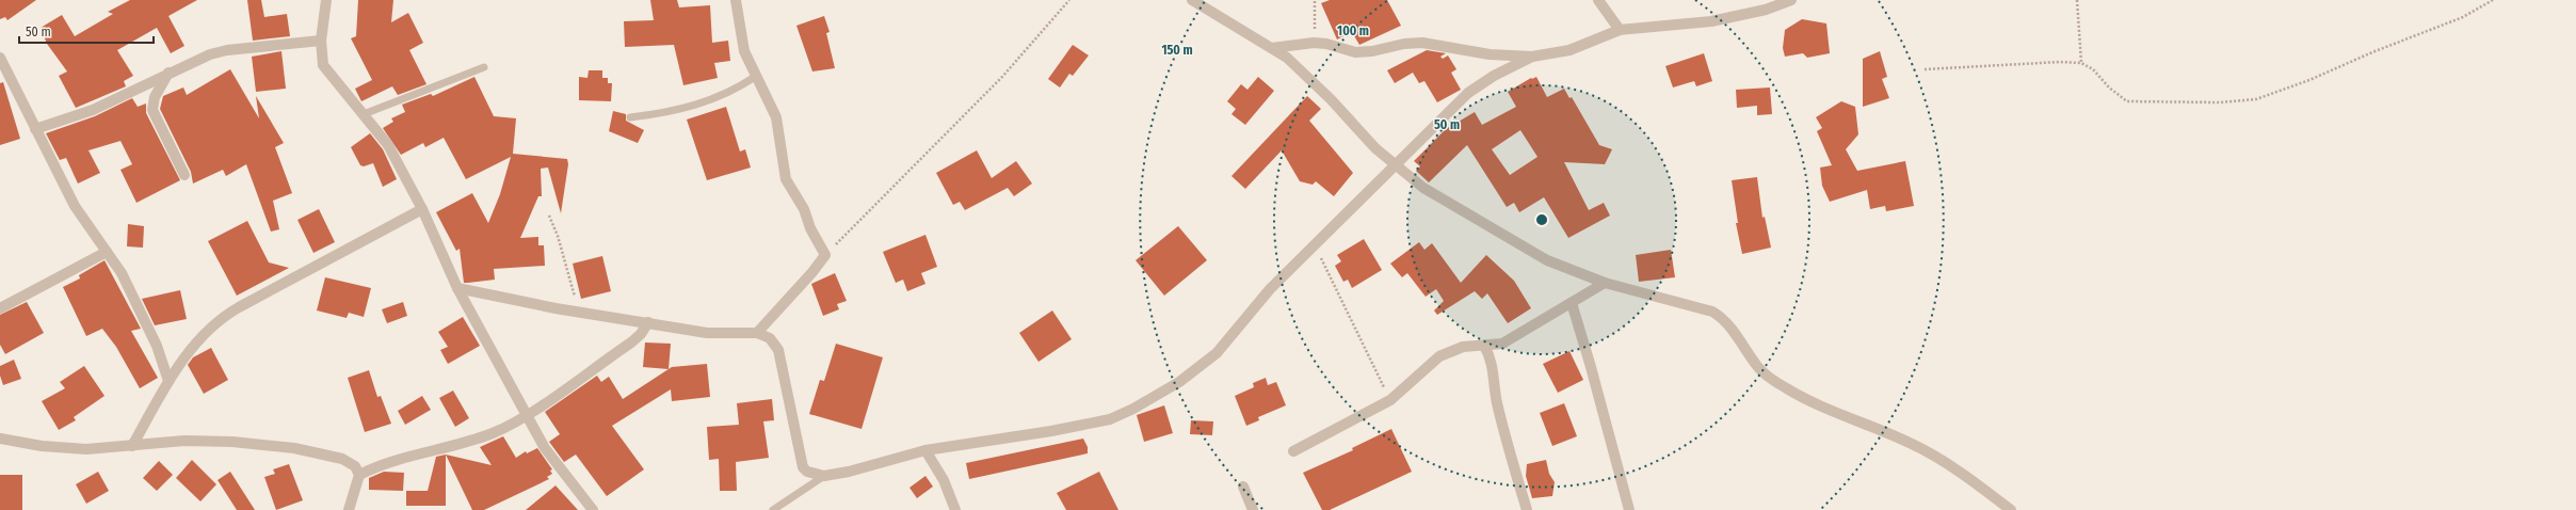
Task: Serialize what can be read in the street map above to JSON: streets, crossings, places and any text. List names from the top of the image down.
{
  "scale_bar": "50 m",
  "rings": ["100 m", "150 m", "50 m"]
}
